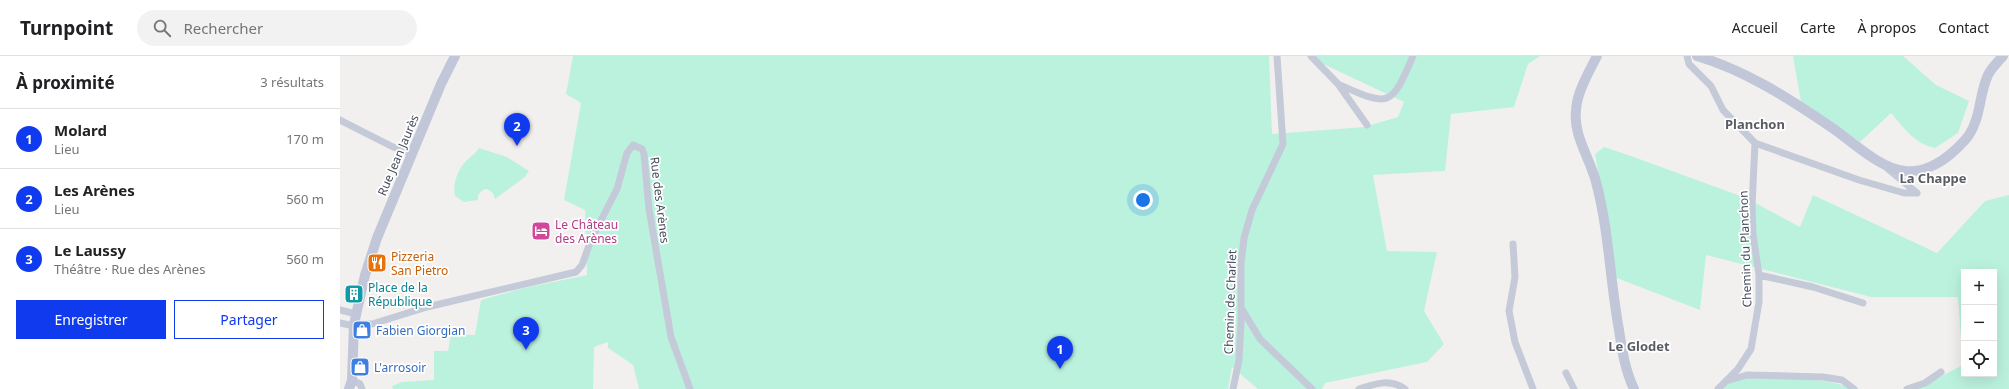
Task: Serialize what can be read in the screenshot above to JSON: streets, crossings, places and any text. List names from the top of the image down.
{
  "streets": {
    "street": [
      "Rue Jean Jaurès",
      "Rue des Arènes",
      "Chemin du Planchon",
      "Chemin de Charlet"
    ]
  },
  "crossings": [
    ["Rue Jean Jaurès", "Rue des Arènes"]
  ],
  "districts": ["Planchon", "La Chappe", "Le Glodet"],
  "places": {
    "hotel": ["Le Château des Arènes"],
    "restaurant": ["Pizzeria San Pietro"],
    "building": ["Place de la République"],
    "shop": ["Fabien Giorgian", "L'arrosoir"]
  },
  "page": {
    "header": "Turnpoint",
    "search": "Rechercher",
    "nav": [
      "Accueil",
      "Carte",
      "À propos",
      "Contact"
    ],
    "heading": ["À proximité", "3 résultats"],
    "list": [
      {
        "mark": "1",
        "name": "Molard",
        "note": "Lieu",
        "value": "170 m"
      },
      {
        "mark": "2",
        "name": "Les Arènes",
        "note": "Lieu",
        "value": "560 m"
      },
      {
        "mark": "3",
        "name": "Le Laussy",
        "note": "Théâtre · Rue des Arènes",
        "value": "560 m"
      }
    ],
    "pins": ["2", "3", "1"],
    "map_buttons": ["+", "−"],
    "buttons": ["Enregistrer", "Partager"]
  }
}
